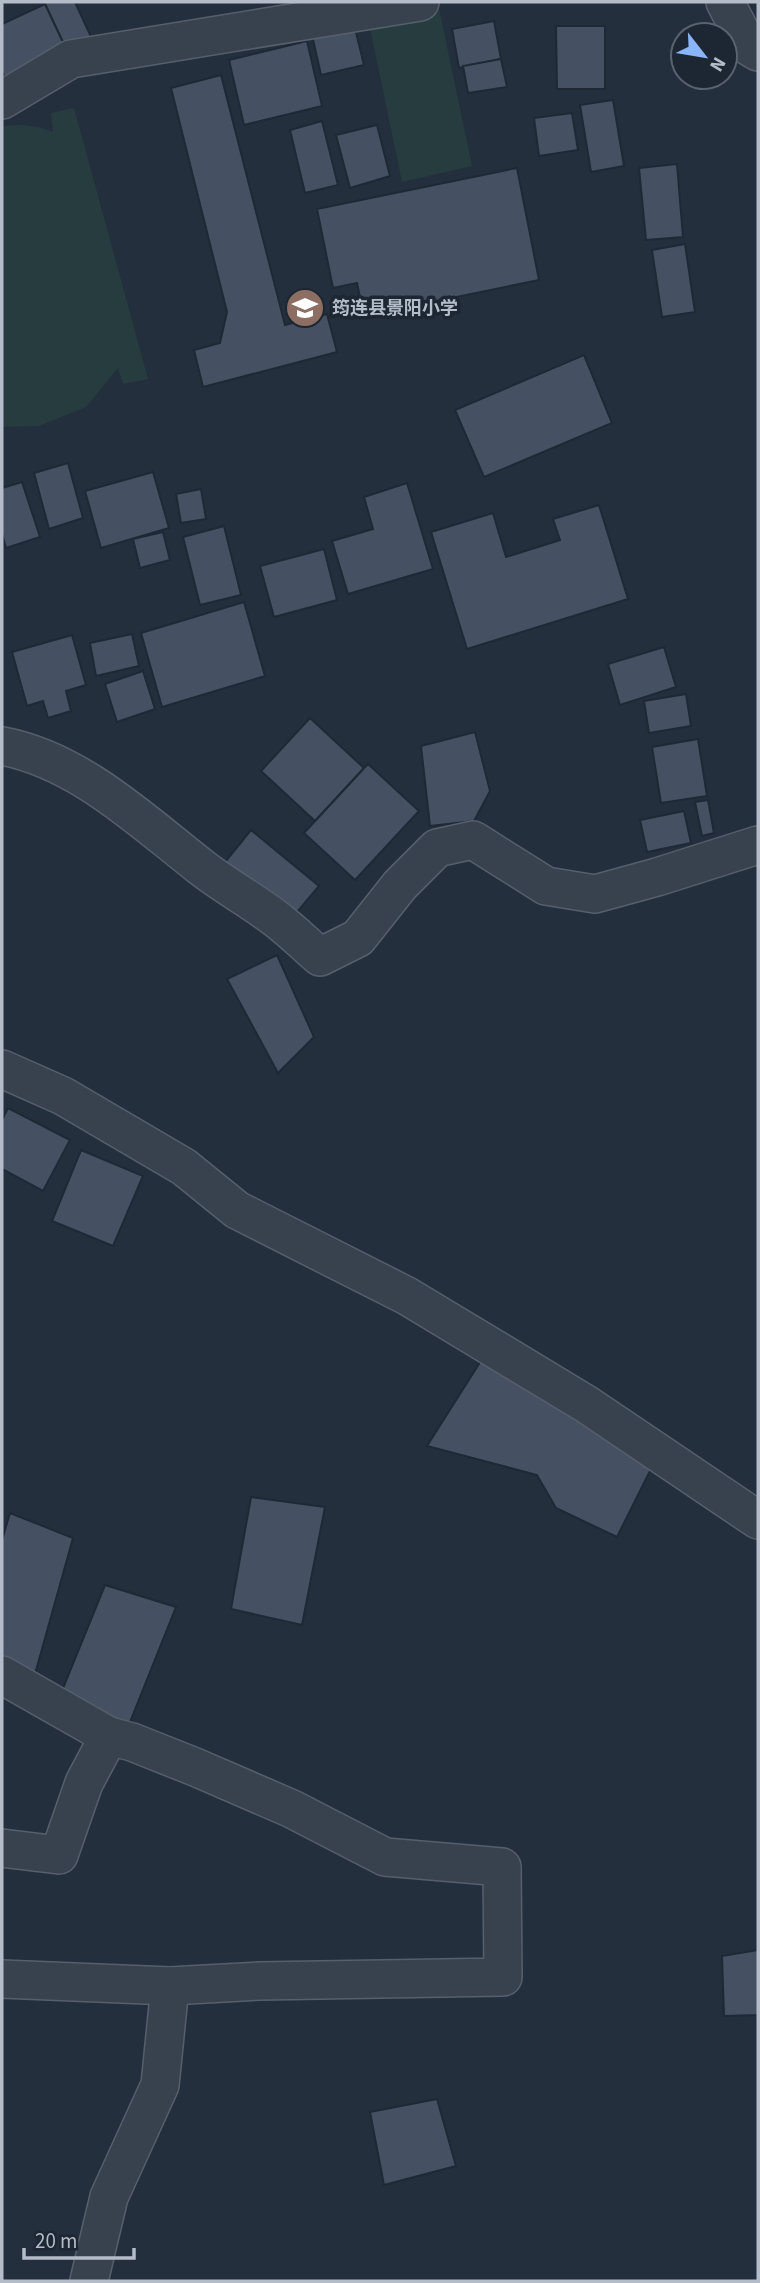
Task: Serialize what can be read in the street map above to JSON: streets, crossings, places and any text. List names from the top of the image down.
{
  "places": {
    "school or university": ["筠连县景阳小学"]
  },
  "scale_bar": "20 m",
  "north": "bottom right"
}
